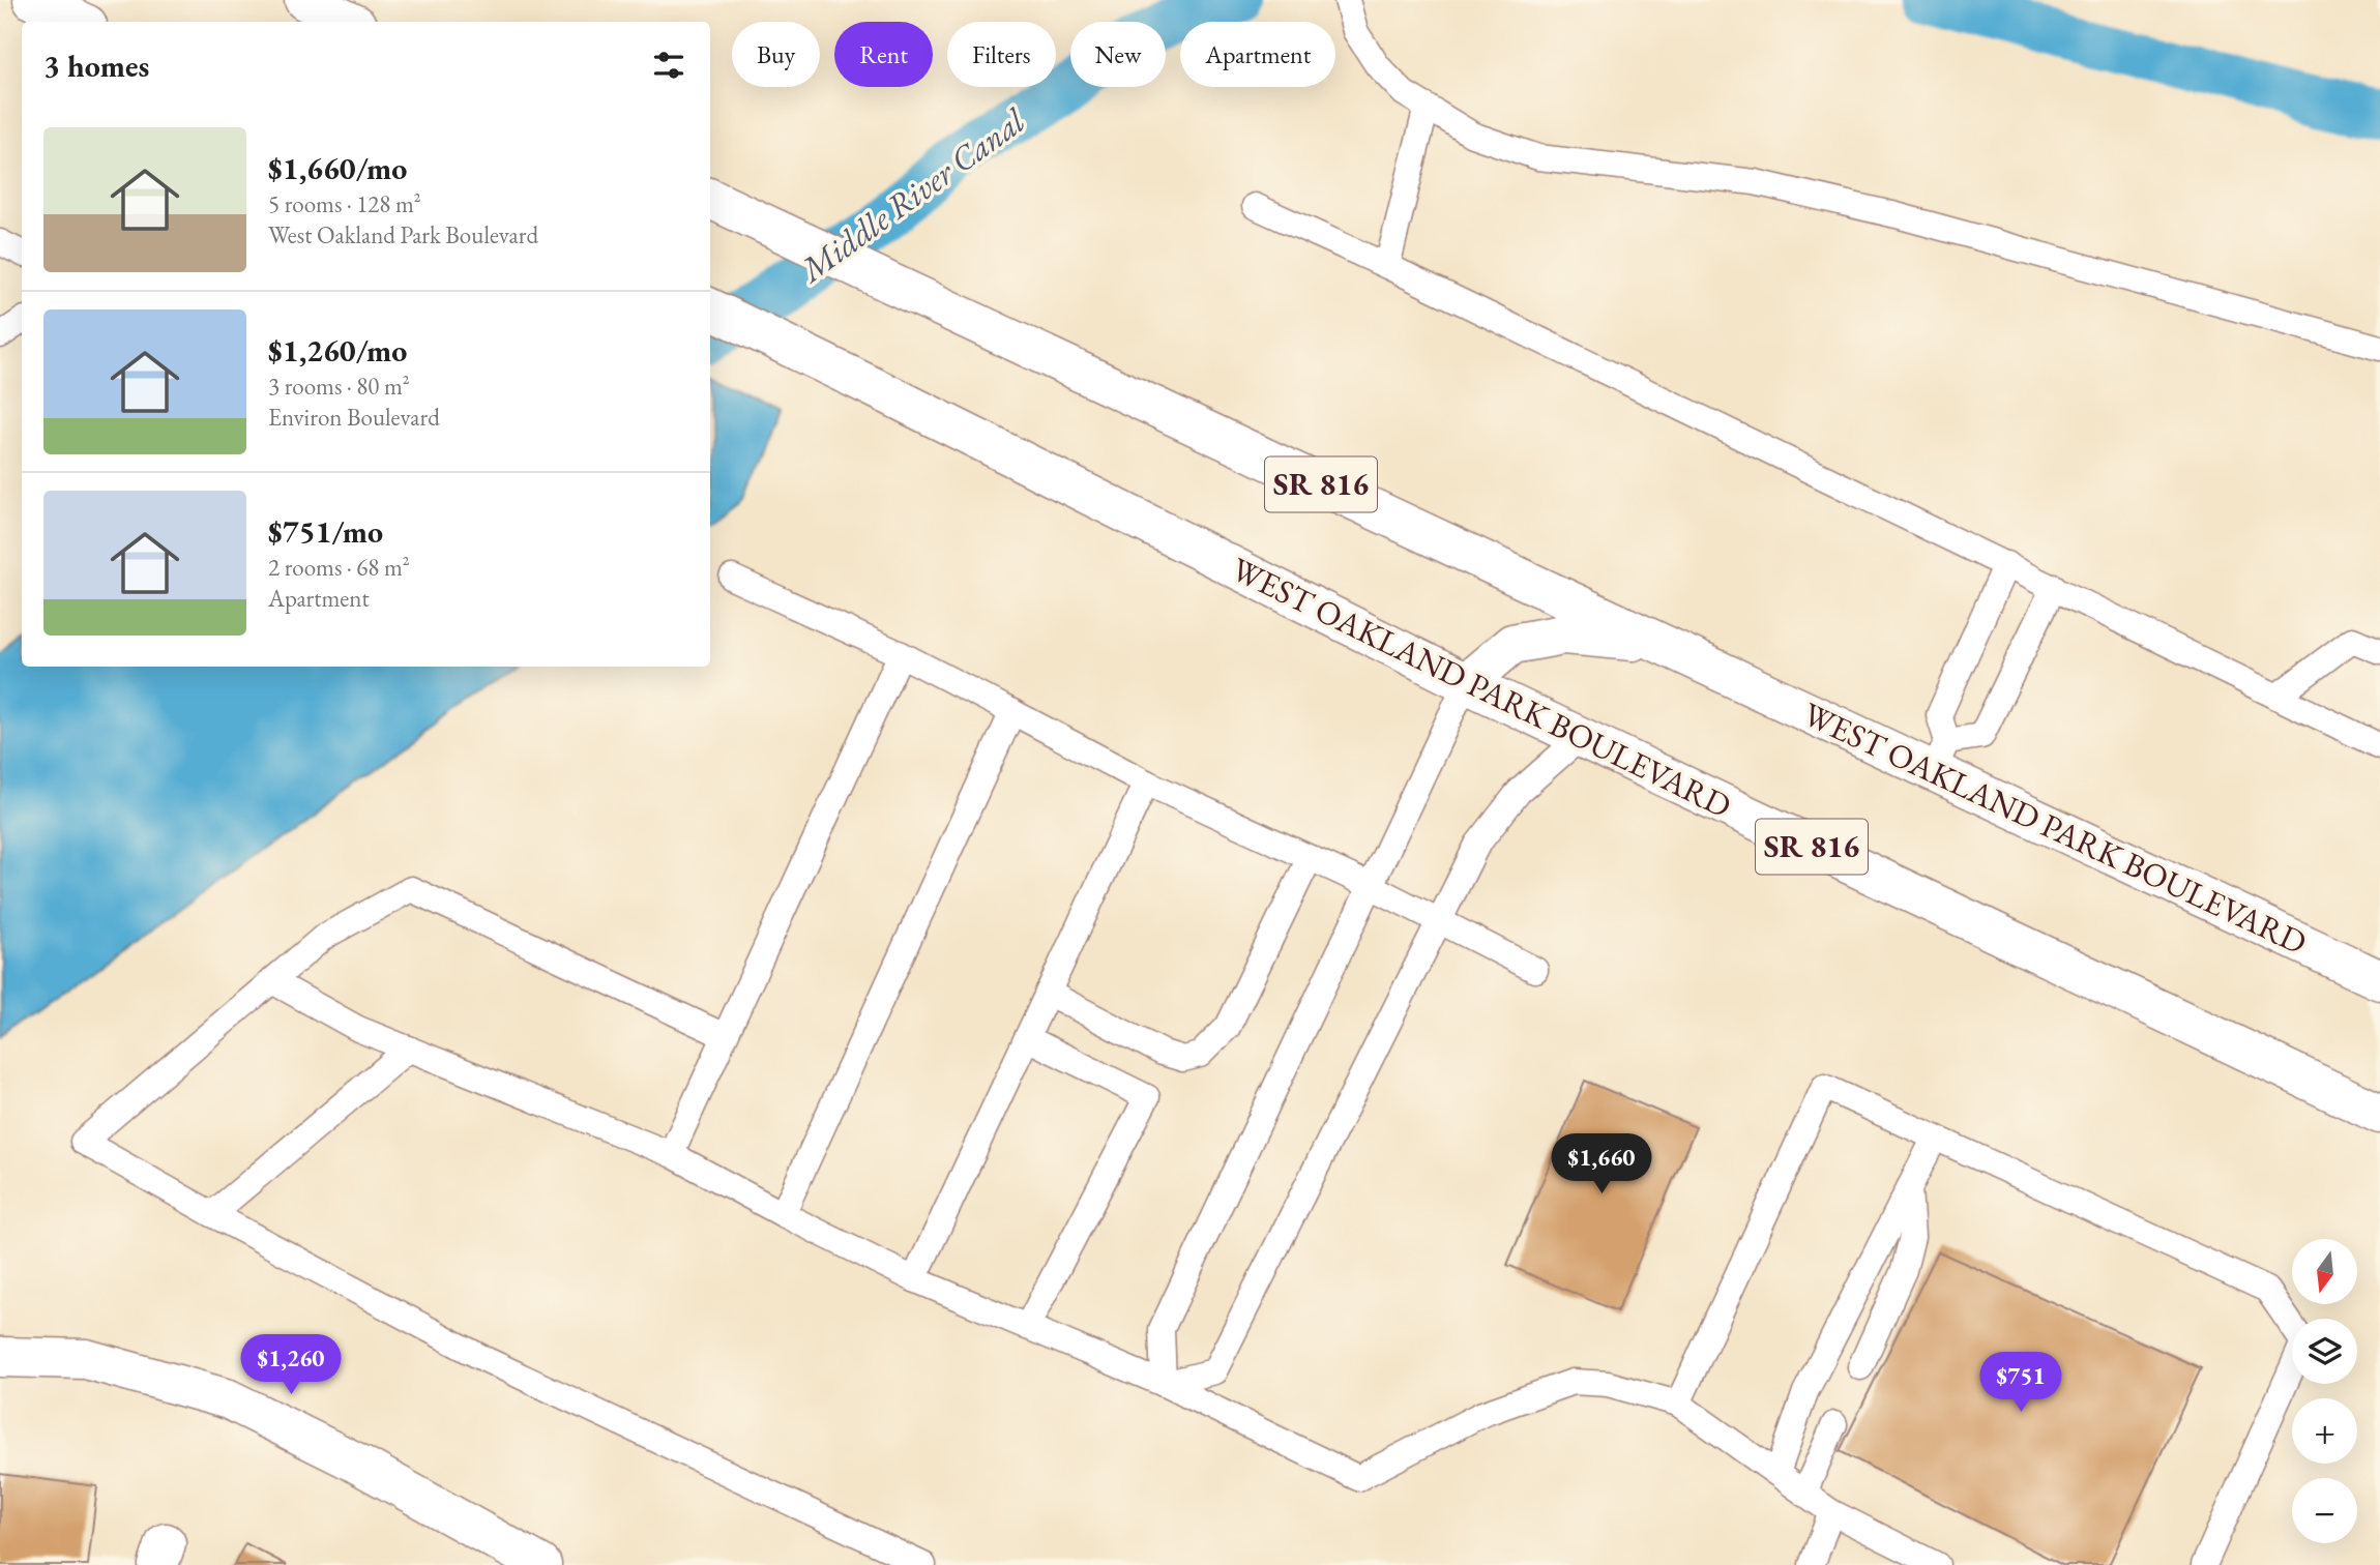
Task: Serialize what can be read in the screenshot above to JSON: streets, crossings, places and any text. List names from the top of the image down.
{
  "streets": {
    "main road": ["SR 816", "WEST OAKLAND PARK BOULEVARD"]
  },
  "water": ["Middle River Canal"],
  "north": "bottom",
  "page": {
    "chip": [
      "Buy",
      "Rent",
      "Filters",
      "New",
      "Apartment"
    ],
    "heading": "3 homes",
    "list": [
      {
        "name": "$1,660/mo",
        "note": "5 rooms · 128 m² · West Oakland Park Boulevard"
      },
      {
        "name": "$1,260/mo",
        "note": "3 rooms · 80 m² · Environ Boulevard"
      },
      {
        "name": "$751/mo",
        "note": "2 rooms · 68 m² · Apartment"
      }
    ],
    "price": ["$1,660", "$1,260", "$751"],
    "map_buttons": ["+", "−"]
  }
}
